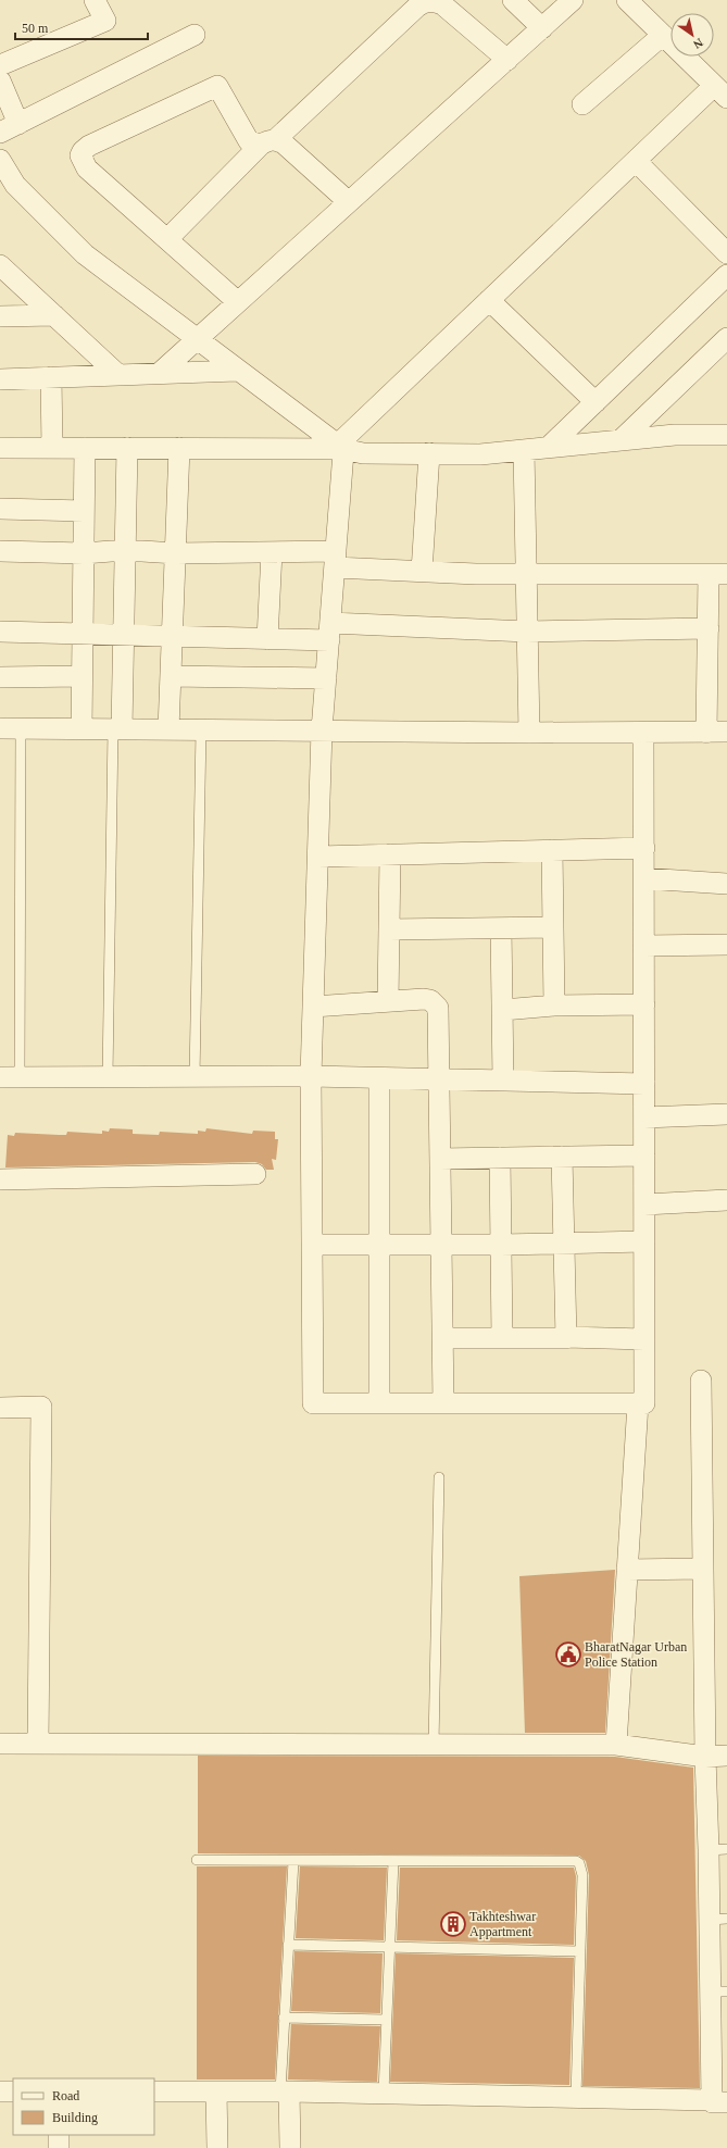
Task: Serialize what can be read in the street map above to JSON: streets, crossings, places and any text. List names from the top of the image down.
{
  "places": {
    "public building": ["BharatNagar Urban Police Station"],
    "building": ["Takhteshwar Appartment"]
  },
  "legend": ["Road", "Building"],
  "scale_bar": "50 m",
  "north": "bottom right"
}
